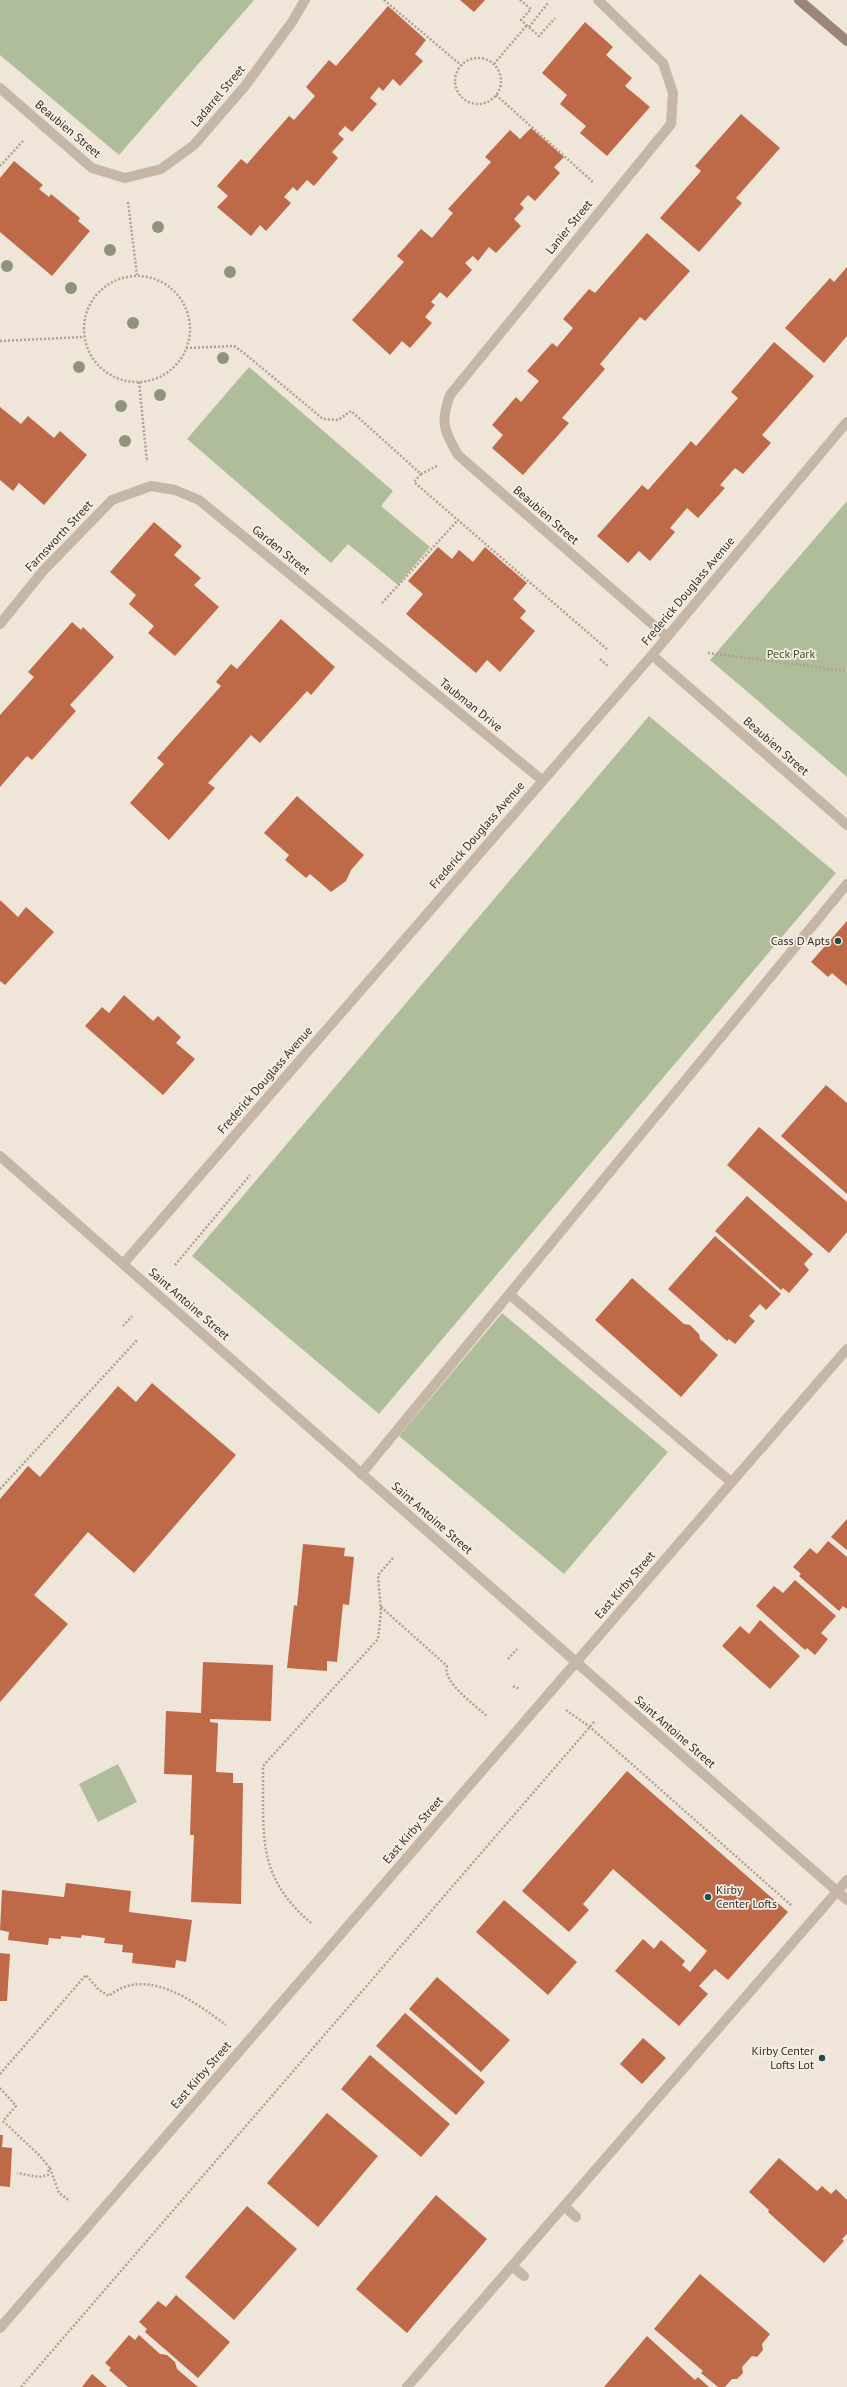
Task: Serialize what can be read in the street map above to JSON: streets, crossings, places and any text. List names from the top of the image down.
{
  "streets": {
    "street": [
      "Ladarrel Street",
      "Beaubien Street",
      "Lanier Street",
      "Farnsworth Street",
      "Garden Street",
      "Frederick Douglass Avenue",
      "Taubman Drive",
      "Saint Antoine Street",
      "East Kirby Street"
    ]
  },
  "crossings": [
    ["Ladarrel Street", "Beaubien Street"],
    ["Beaubien Street", "Lanier Street"],
    ["Beaubien Street", "Frederick Douglass Avenue"],
    ["Farnsworth Street", "Garden Street"],
    ["Garden Street", "Taubman Drive"],
    ["Frederick Douglass Avenue", "Taubman Drive"],
    ["Frederick Douglass Avenue", "Saint Antoine Street"],
    ["Saint Antoine Street", "East Kirby Street"]
  ],
  "parks": ["Peck Park"],
  "places": ["Cass D Apts", "Kirby Center Lofts", "Kirby Center Lofts Lot"]
}
